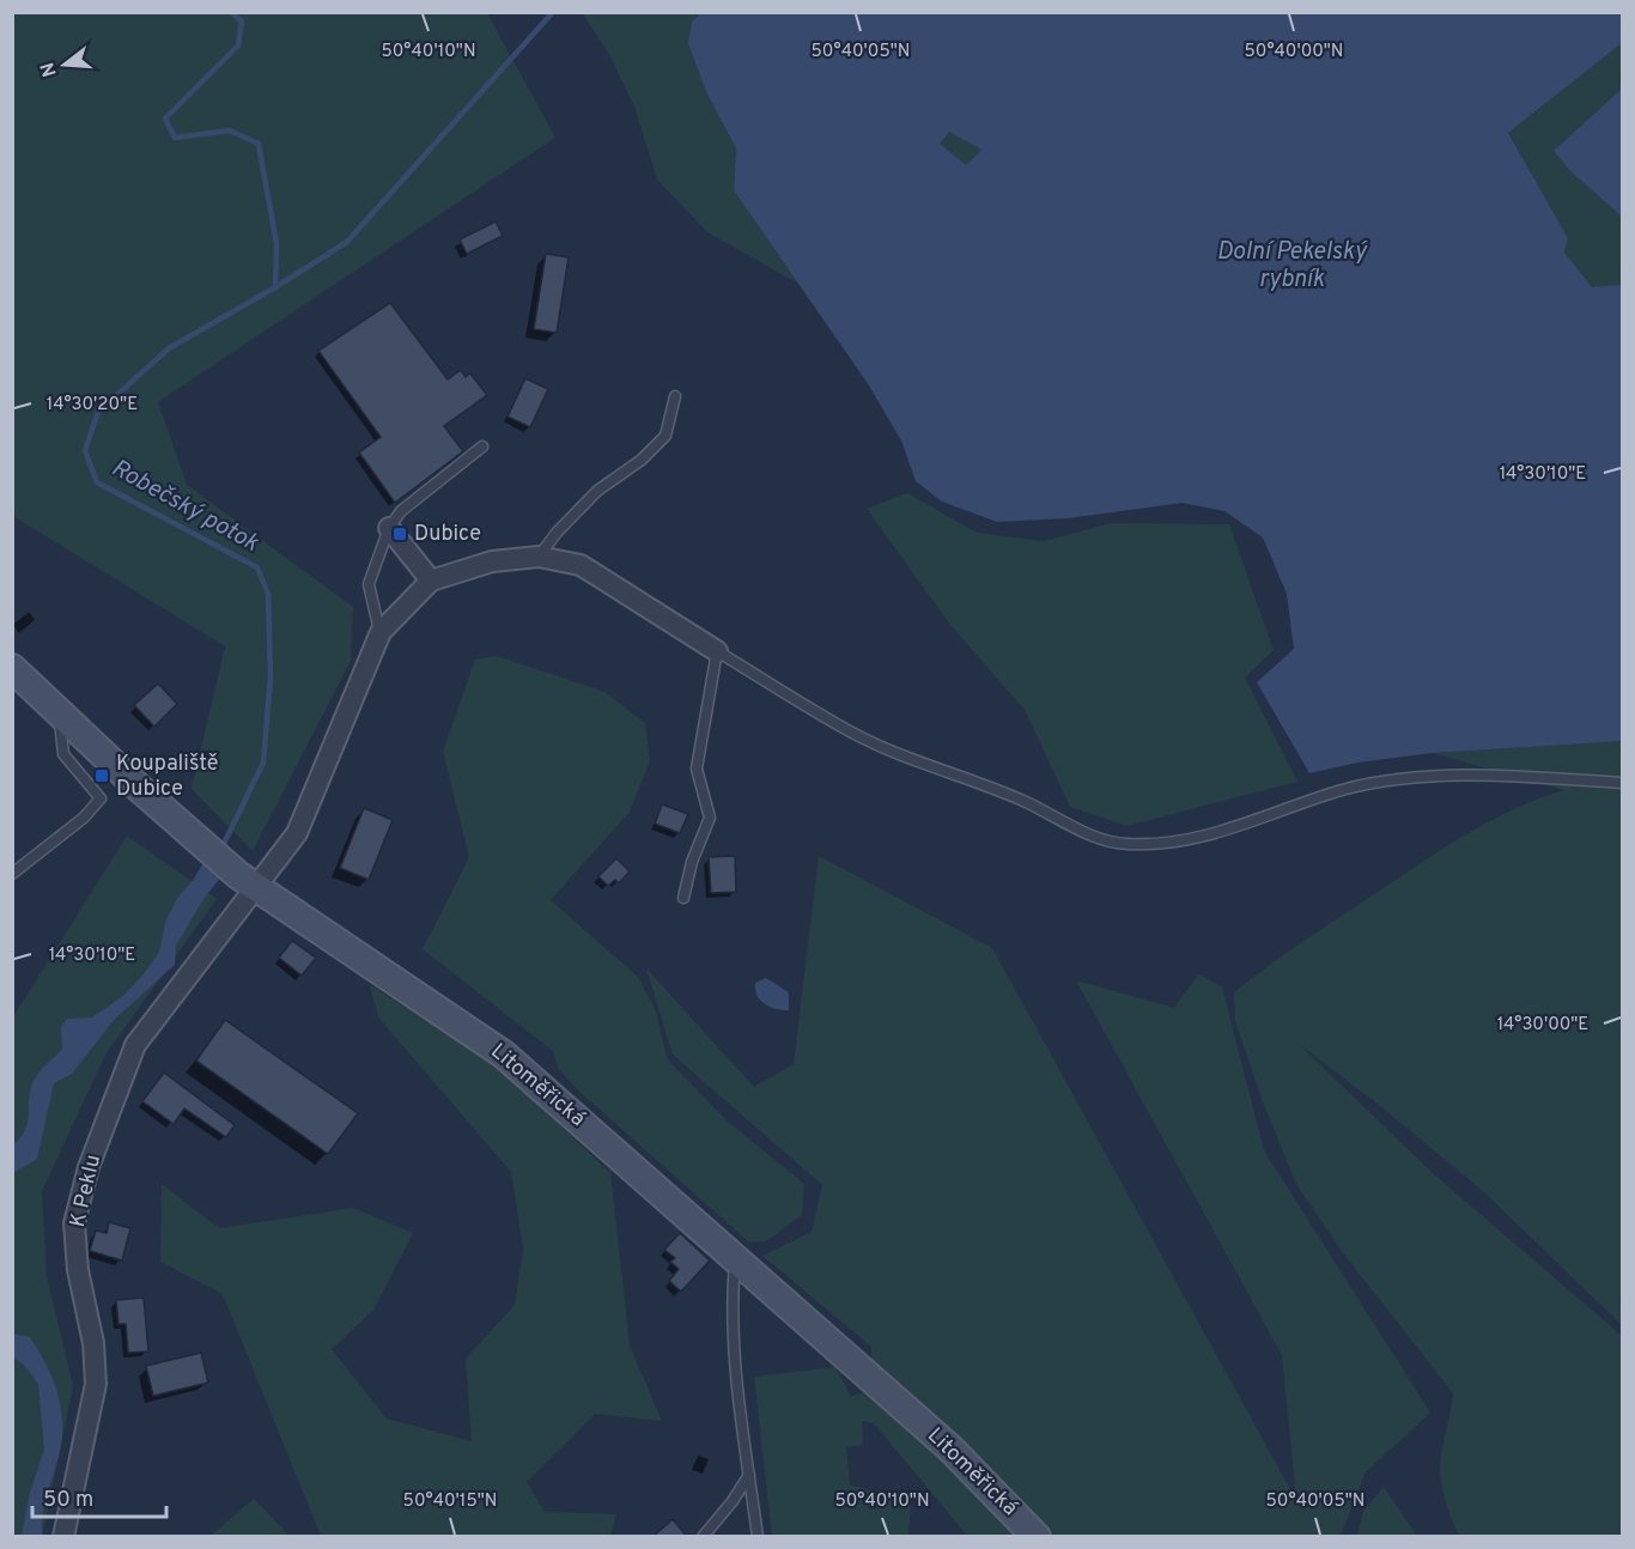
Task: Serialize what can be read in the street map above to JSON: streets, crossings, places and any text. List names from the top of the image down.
{
  "streets": {
    "street": ["Litoměřická", "K Peklu"]
  },
  "crossings": [
    ["Litoměřická", "K Peklu"]
  ],
  "water": ["Dolní Pekelský rybník", "Robečský potok"],
  "places": {
    "transit": ["Dubice", "Koupaliště Dubice"]
  },
  "scale_bar": "50 m",
  "north": "left",
  "coordinates": [
    "50°40'10\"N",
    "50°40'05\"N",
    "50°40'00\"N",
    "14°30'20\"E",
    "14°30'10\"E",
    "14°30'00\"E",
    "50°40'15\"N"
  ]
}
